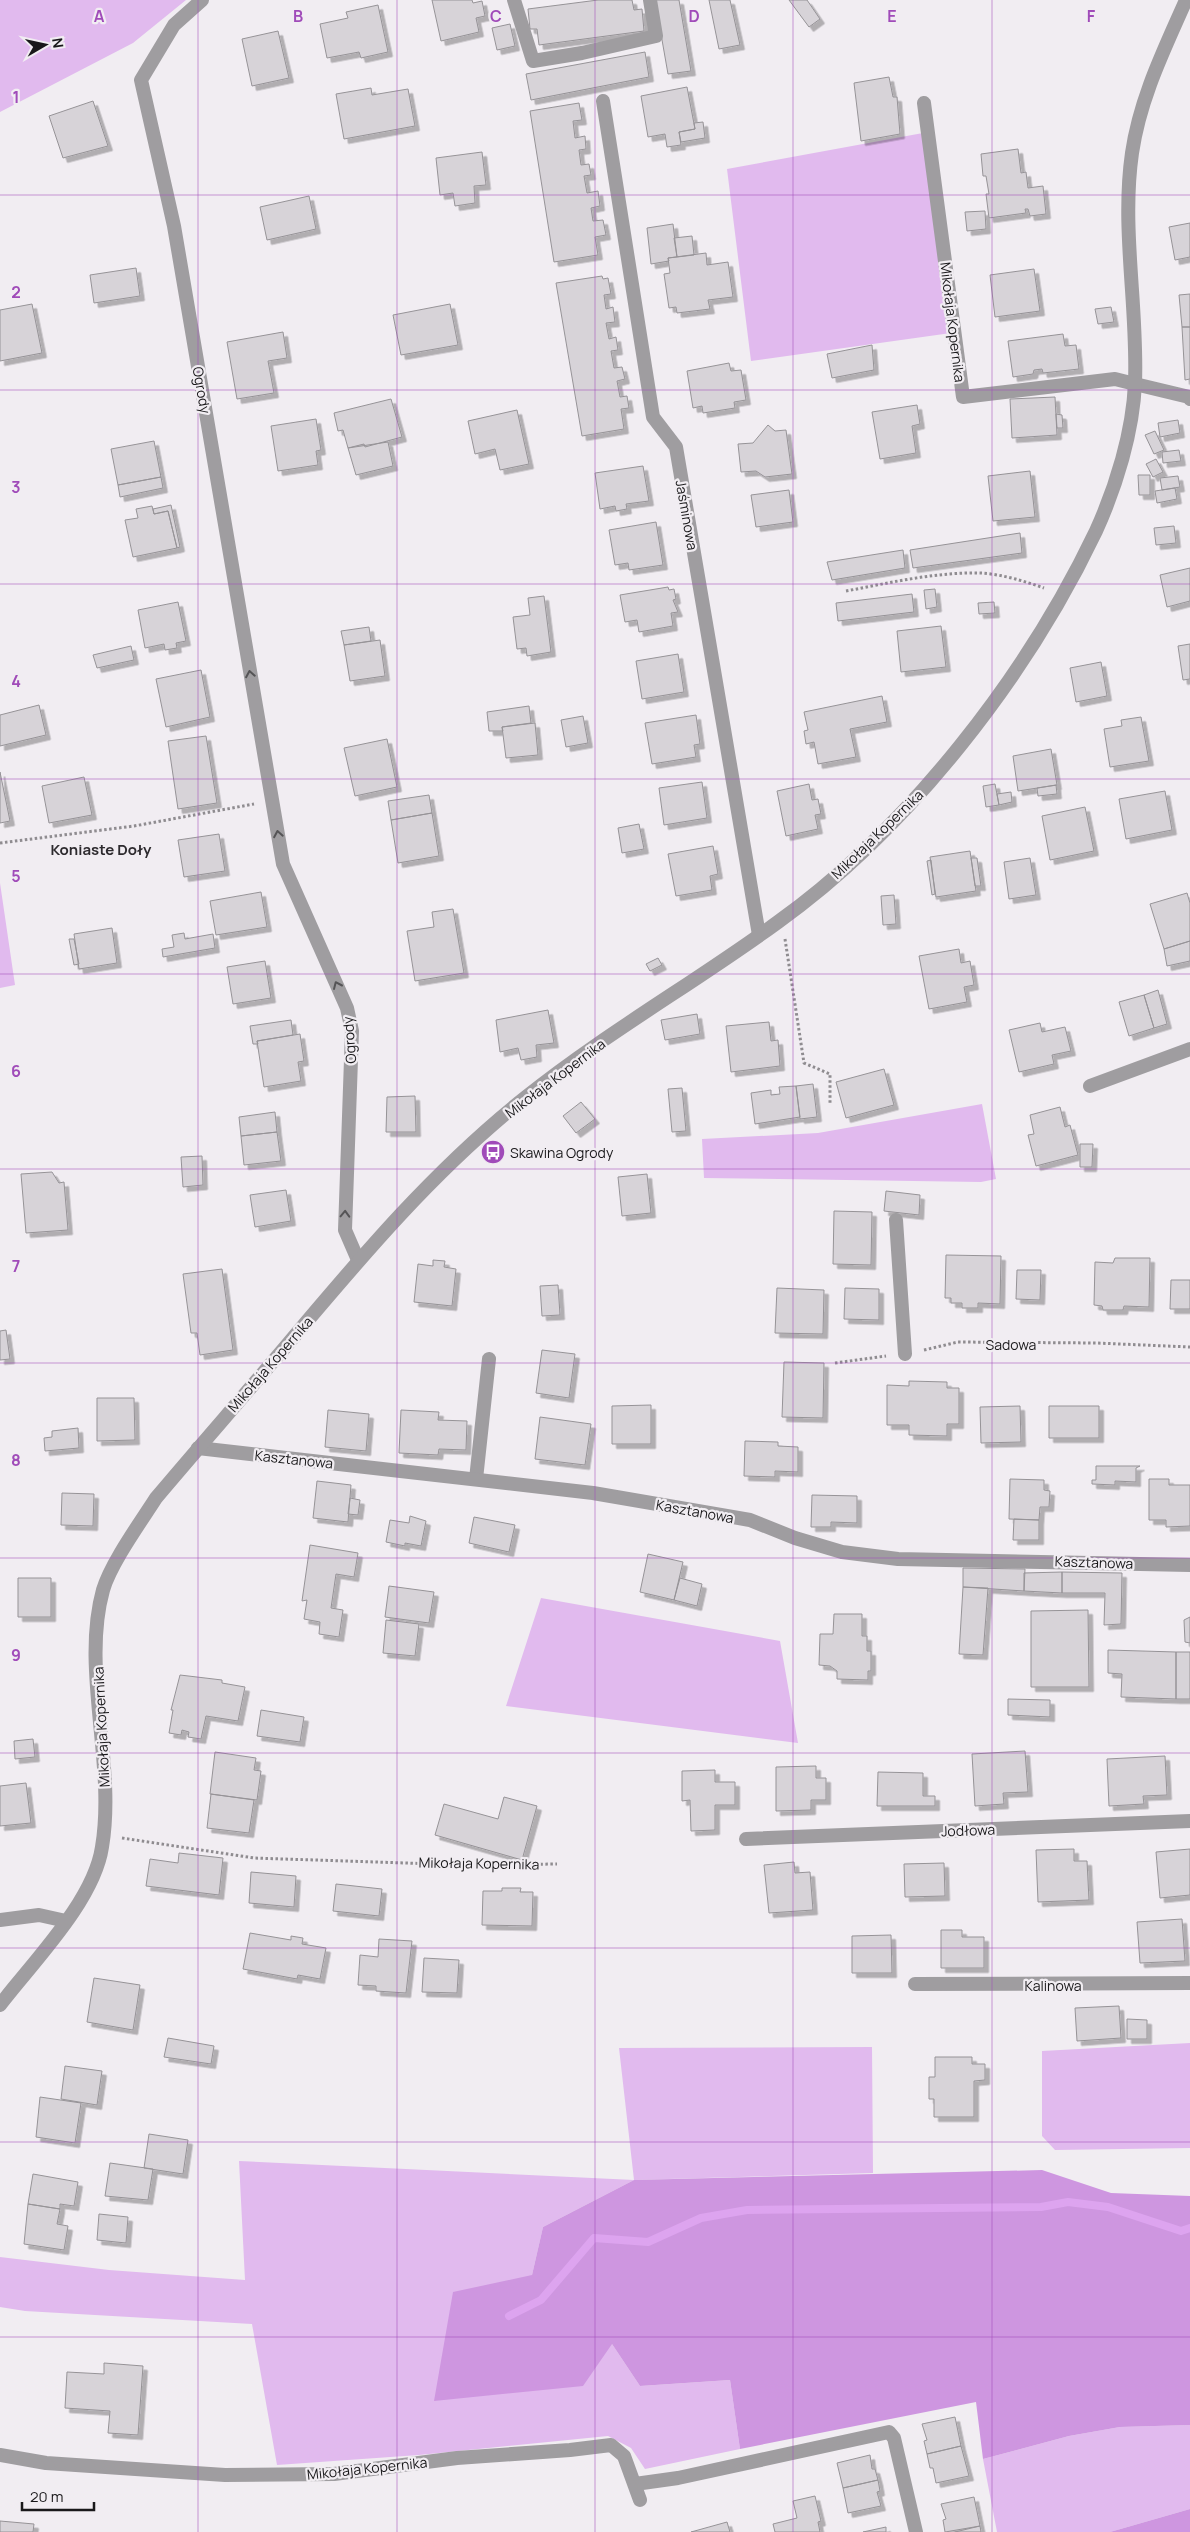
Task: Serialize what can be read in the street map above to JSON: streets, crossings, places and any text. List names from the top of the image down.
{
  "streets": {
    "street": [
      "Mikołaja Kopernika",
      "Ogrody",
      "Jaśminowa",
      "Kasztanowa",
      "Jodłowa",
      "Kalinowa"
    ],
    "path": ["Sadowa"]
  },
  "crossings": [
    ["Mikołaja Kopernika", "Ogrody"],
    ["Mikołaja Kopernika", "Jaśminowa"],
    ["Mikołaja Kopernika", "Kasztanowa"]
  ],
  "one_way": ["Ogrody"],
  "districts": ["Koniaste Doły"],
  "places": {
    "bus stop": ["Skawina Ogrody"]
  },
  "scale_bar": "20 m",
  "north": "right",
  "grid": {
    "columns": [
      "A",
      "B",
      "C",
      "D",
      "E",
      "F"
    ],
    "rows": [
      "1",
      "2",
      "3",
      "4",
      "5",
      "6",
      "7",
      "8",
      "9"
    ]
  }
}
